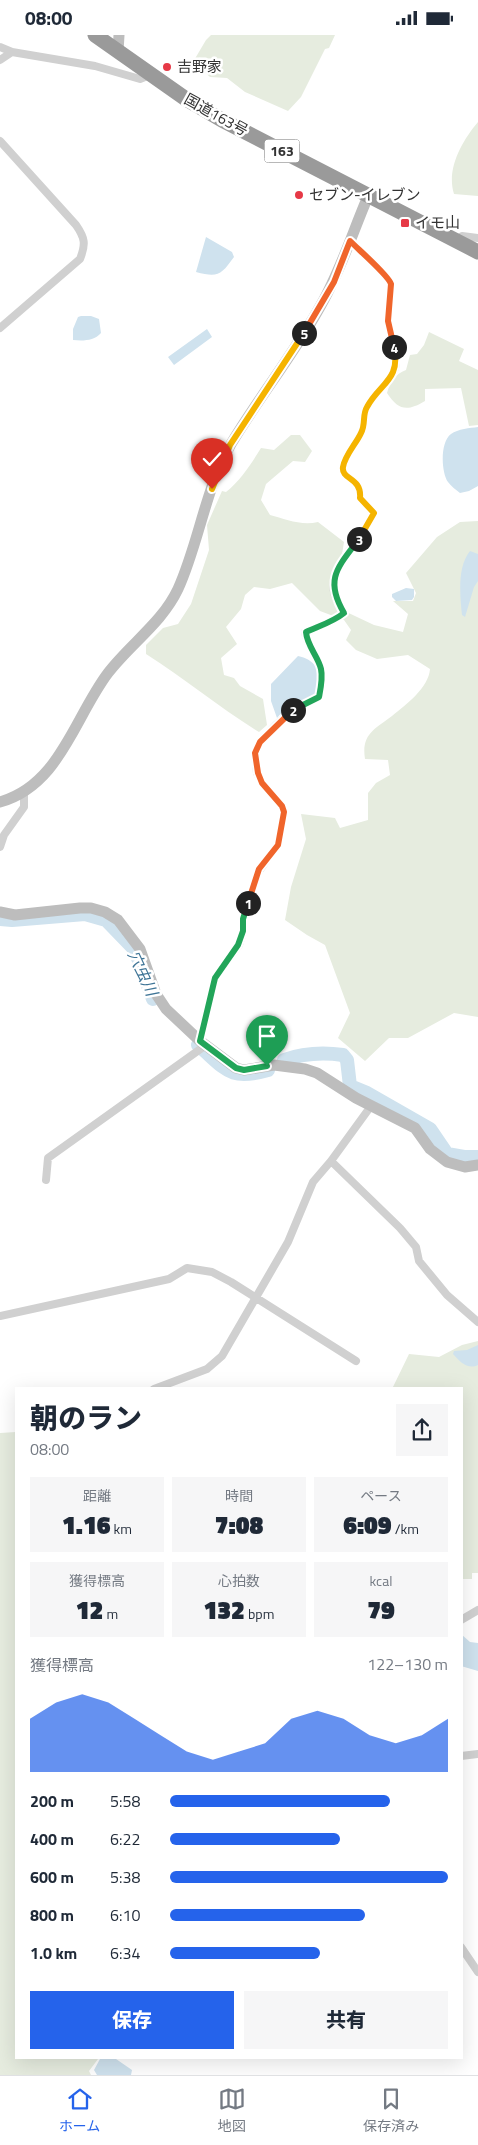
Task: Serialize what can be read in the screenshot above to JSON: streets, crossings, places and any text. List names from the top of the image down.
{
  "streets": {
    "highway": ["国道163号", "163"]
  },
  "water": ["穴虫川"],
  "places": {
    "other": ["吉野家", "セブン-イレブン"],
    "transit": ["イモ山"]
  },
  "page": {
    "status": "08:00",
    "pins": [
      "5",
      "4",
      "3",
      "2",
      "1"
    ],
    "heading": ["朝のラン", "08:00"],
    "stats": [
      ["距離", "1.16 km"],
      ["時間", "7:08"],
      ["ペース", "6:09 /km"],
      ["獲得標高", "12 m"],
      ["心拍数", "132 bpm"],
      ["kcal", "79"]
    ],
    "chart": ["獲得標高", "122–130 m"],
    "list": [
      {
        "name": "200 m",
        "note": "5:58"
      },
      {
        "name": "400 m",
        "note": "6:22"
      },
      {
        "name": "600 m",
        "note": "5:38"
      },
      {
        "name": "800 m",
        "note": "6:10"
      },
      {
        "name": "1.0 km",
        "note": "6:34"
      }
    ],
    "buttons": ["保存", "共有"],
    "tabs": ["ホーム", "地図", "保存済み"]
  }
}
